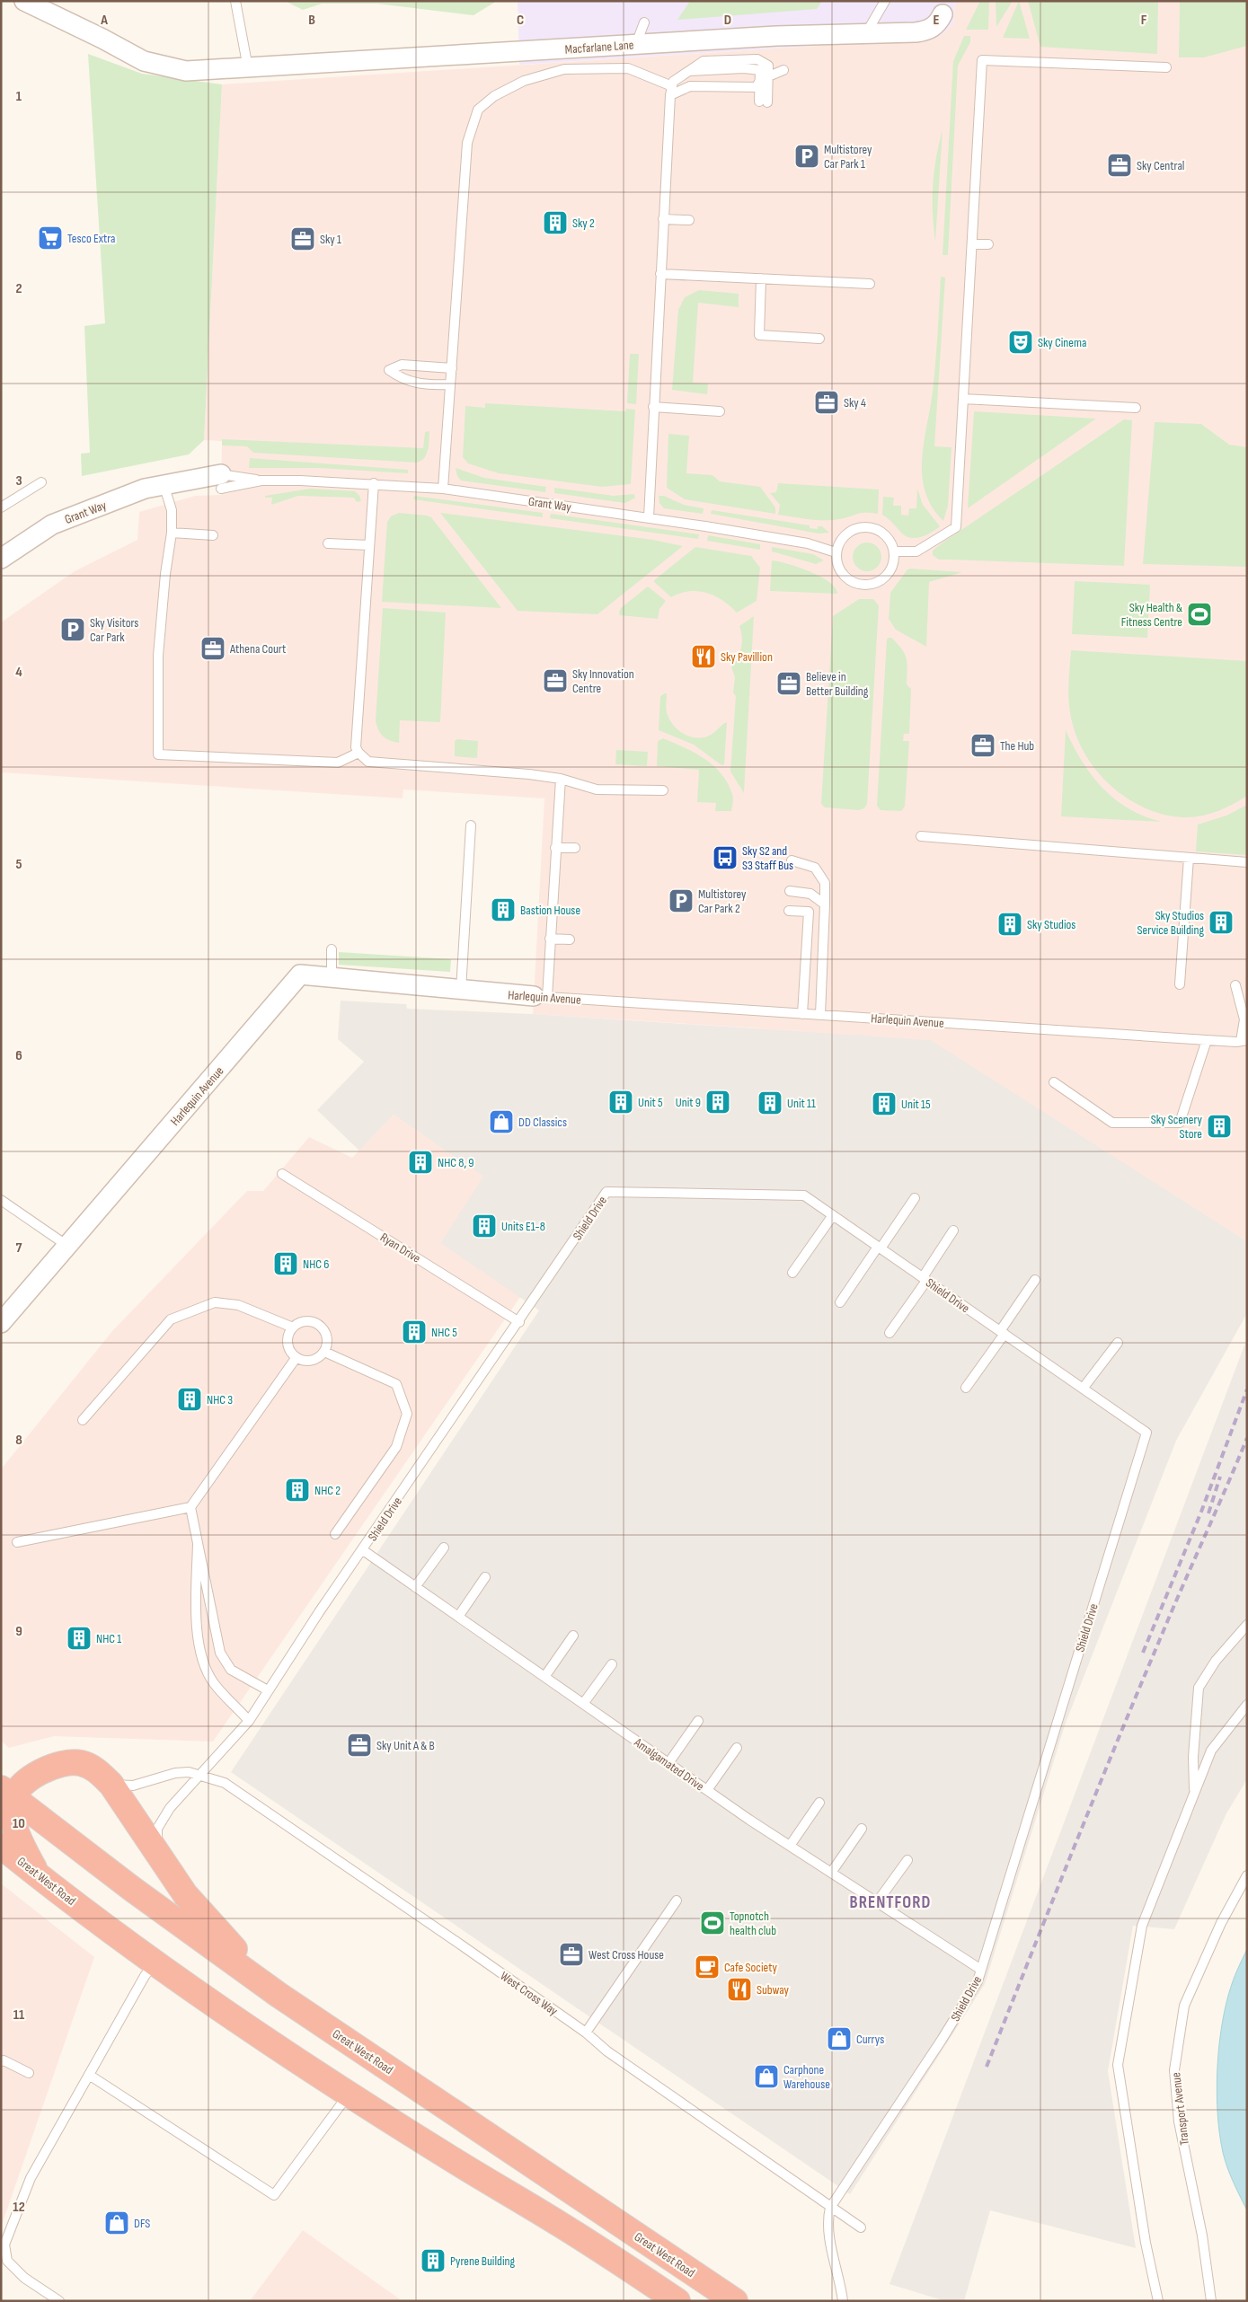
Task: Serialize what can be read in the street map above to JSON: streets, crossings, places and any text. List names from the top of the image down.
{
  "streets": {
    "highway": ["Great West Road"],
    "street": ["Macfarlane Lane", "Grant Way", "Harlequin Avenue"],
    "lane": [
      "Shield Drive",
      "Ryan Drive",
      "Amalgamated Drive",
      "West Cross Way",
      "Transport Avenue"
    ]
  },
  "crossings": [
    ["Shield Drive", "Ryan Drive"],
    ["Shield Drive", "Amalgamated Drive"],
    ["Shield Drive", "West Cross Way"]
  ],
  "districts": ["BRENTFORD"],
  "places": {
    "parking": ["Multistorey Car Park 1", "Sky Visitors Car Park", "Multistorey Car Park 2"],
    "office": [
      "Sky Central",
      "Sky 1",
      "Sky 4",
      "Athena Court",
      "Sky Innovation Centre",
      "Believe in Better Building",
      "The Hub",
      "Sky Unit A & B",
      "West Cross House"
    ],
    "building": [
      "Sky 2",
      "Bastion House",
      "Sky Studios Service Building",
      "Sky Studios",
      "Unit 5",
      "Unit 9",
      "Unit 11",
      "Unit 15",
      "Sky Scenery Store",
      "NHC 8, 9",
      "Units E1-8",
      "NHC 6",
      "NHC 5",
      "NHC 3",
      "NHC 2",
      "NHC 1",
      "Pyrene Building"
    ],
    "supermarket": ["Tesco Extra"],
    "theatre": ["Sky Cinema"],
    "sports": ["Sky Health & Fitness Centre", "Topnotch health club"],
    "restaurant": ["Sky Pavillion", "Subway"],
    "bus stop": ["Sky S2 and S3 Staff Bus"],
    "shop": [
      "DD Classics",
      "Currys",
      "Carphone Warehouse",
      "DFS"
    ],
    "cafe": ["Cafe Society"]
  },
  "grid": {
    "columns": [
      "A",
      "B",
      "C",
      "D",
      "E",
      "F"
    ],
    "rows": [
      "1",
      "2",
      "3",
      "4",
      "5",
      "6",
      "7",
      "8",
      "9",
      "10",
      "11",
      "12"
    ]
  }
}
